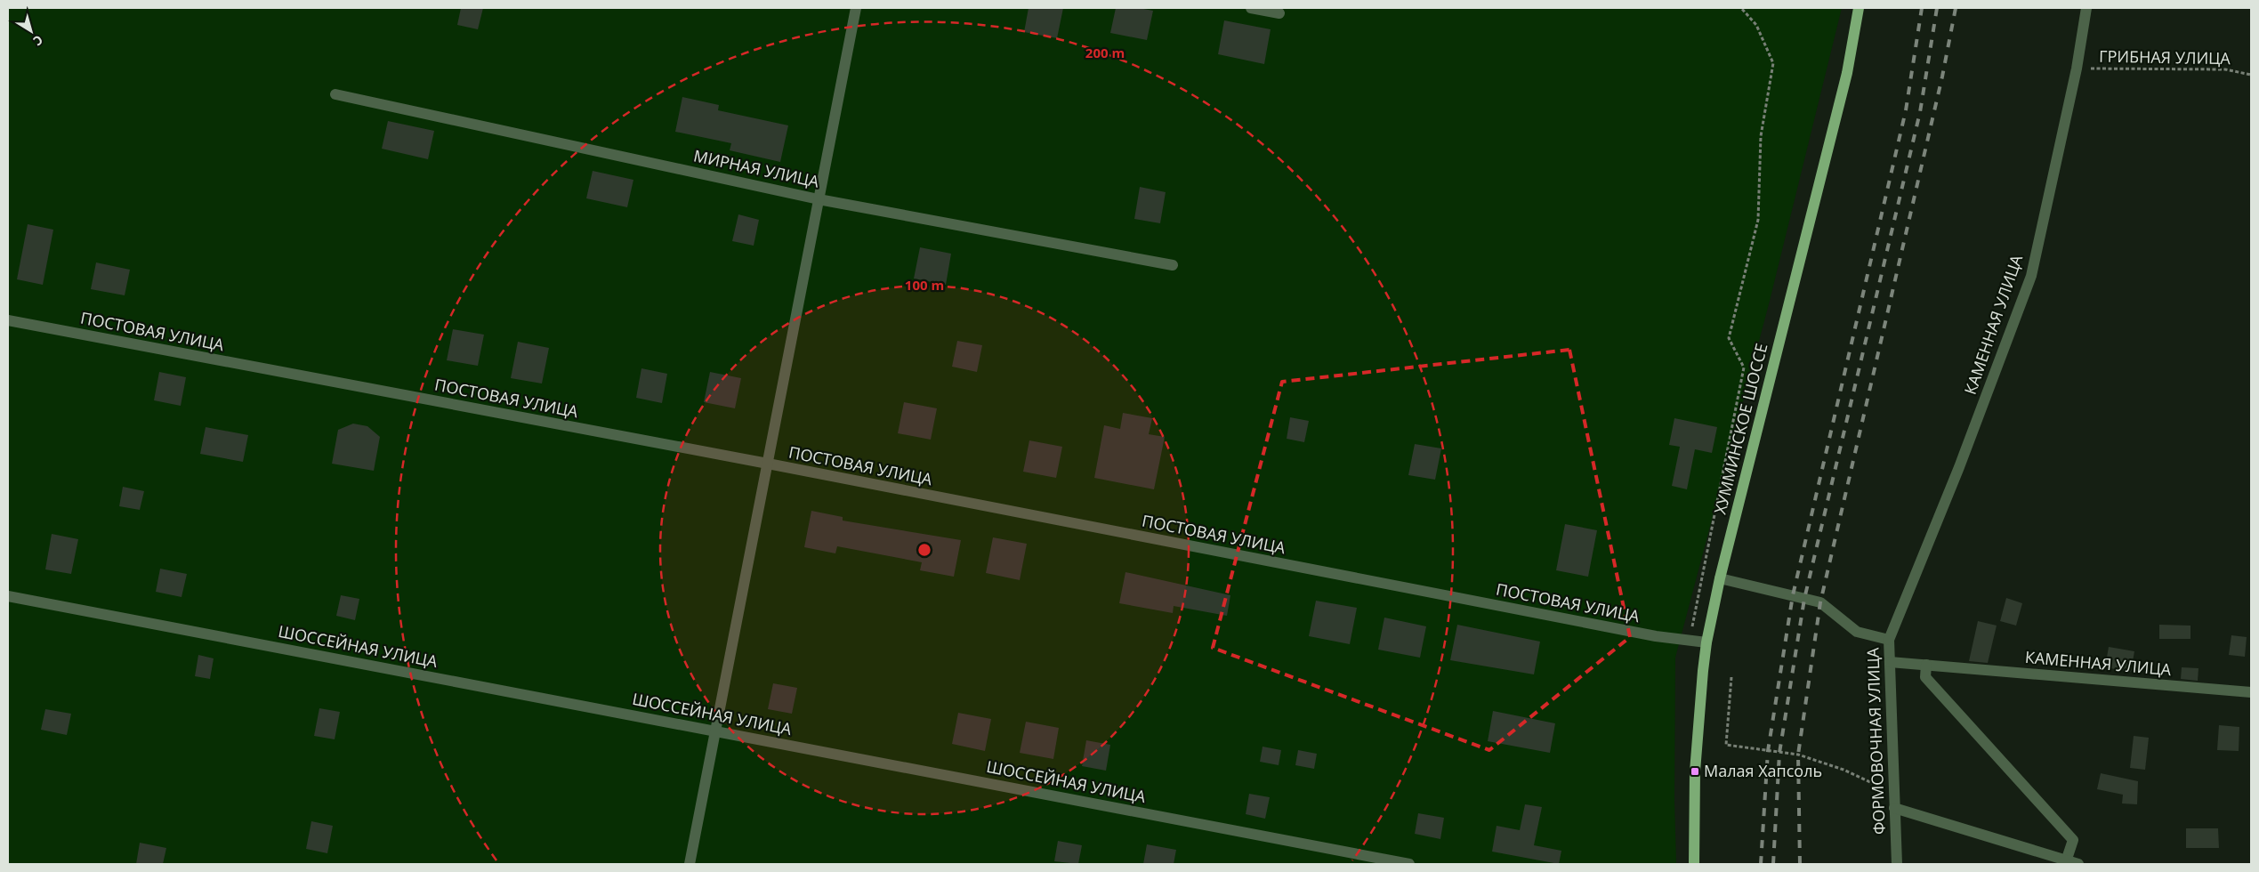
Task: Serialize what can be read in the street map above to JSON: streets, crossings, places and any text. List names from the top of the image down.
{
  "streets": {
    "main road": ["ХУММИНСКОЕ ШОССЕ"],
    "street": [
      "МИРНАЯ УЛИЦА",
      "КАМЕННАЯ УЛИЦА",
      "ПОСТОВАЯ УЛИЦА",
      "ШОССЕЙНАЯ УЛИЦА",
      "ФОРМОВОЧНАЯ УЛИЦА"
    ],
    "path": ["ГРИБНАЯ УЛИЦА"]
  },
  "crossings": [
    ["ГРИБНАЯ УЛИЦА", "КАМЕННАЯ УЛИЦА"],
    ["КАМЕННАЯ УЛИЦА", "ФОРМОВОЧНАЯ УЛИЦА"],
    ["ПОСТОВАЯ УЛИЦА", "ХУММИНСКОЕ ШОССЕ"],
    ["ХУММИНСКОЕ ШОССЕ", "ФОРМОВОЧНАЯ УЛИЦА"]
  ],
  "places": {
    "transit": ["Малая Хапсоль"]
  },
  "north": "bottom right",
  "rings": ["200 m", "100 m"]
}
